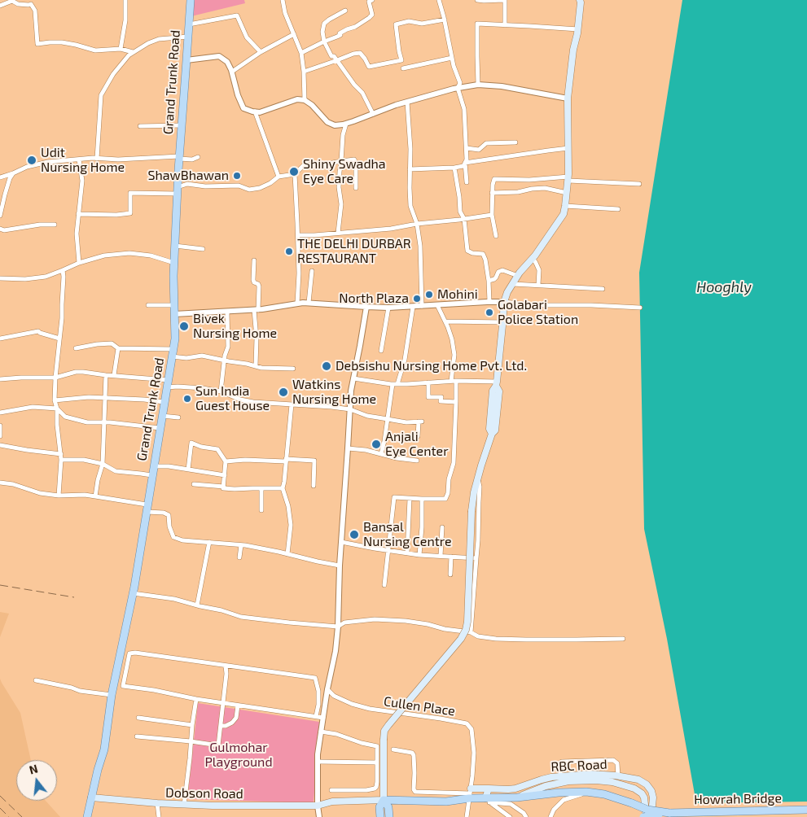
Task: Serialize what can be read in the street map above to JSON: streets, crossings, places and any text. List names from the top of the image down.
{
  "streets": {
    "main road": [
      "Grand Trunk Road",
      "RBC Road",
      "Dobson Road",
      "Howrah Bridge"
    ],
    "street": ["Cullen Place"]
  },
  "crossings": [
    ["Grand Trunk Road", "Dobson Road"],
    ["Cullen Place", "RBC Road"]
  ],
  "water": ["Hooghly"],
  "parks": ["Gulmohar Playground"],
  "places": [
    "Udit Nursing Home",
    "Shiny Swadha Eye Care",
    "ShawBhawan",
    "THE DELHI DURBAR RESTAURANT",
    "Mohini",
    "North Plaza",
    "Golabari Police Station",
    "Bivek Nursing Home",
    "Debsishu Nursing Home Pvt. Ltd.",
    "Watkins Nursing Home",
    "Sun India Guest House",
    "Anjali Eye Center",
    "Bansal Nursing Centre"
  ],
  "north": "top"
}
